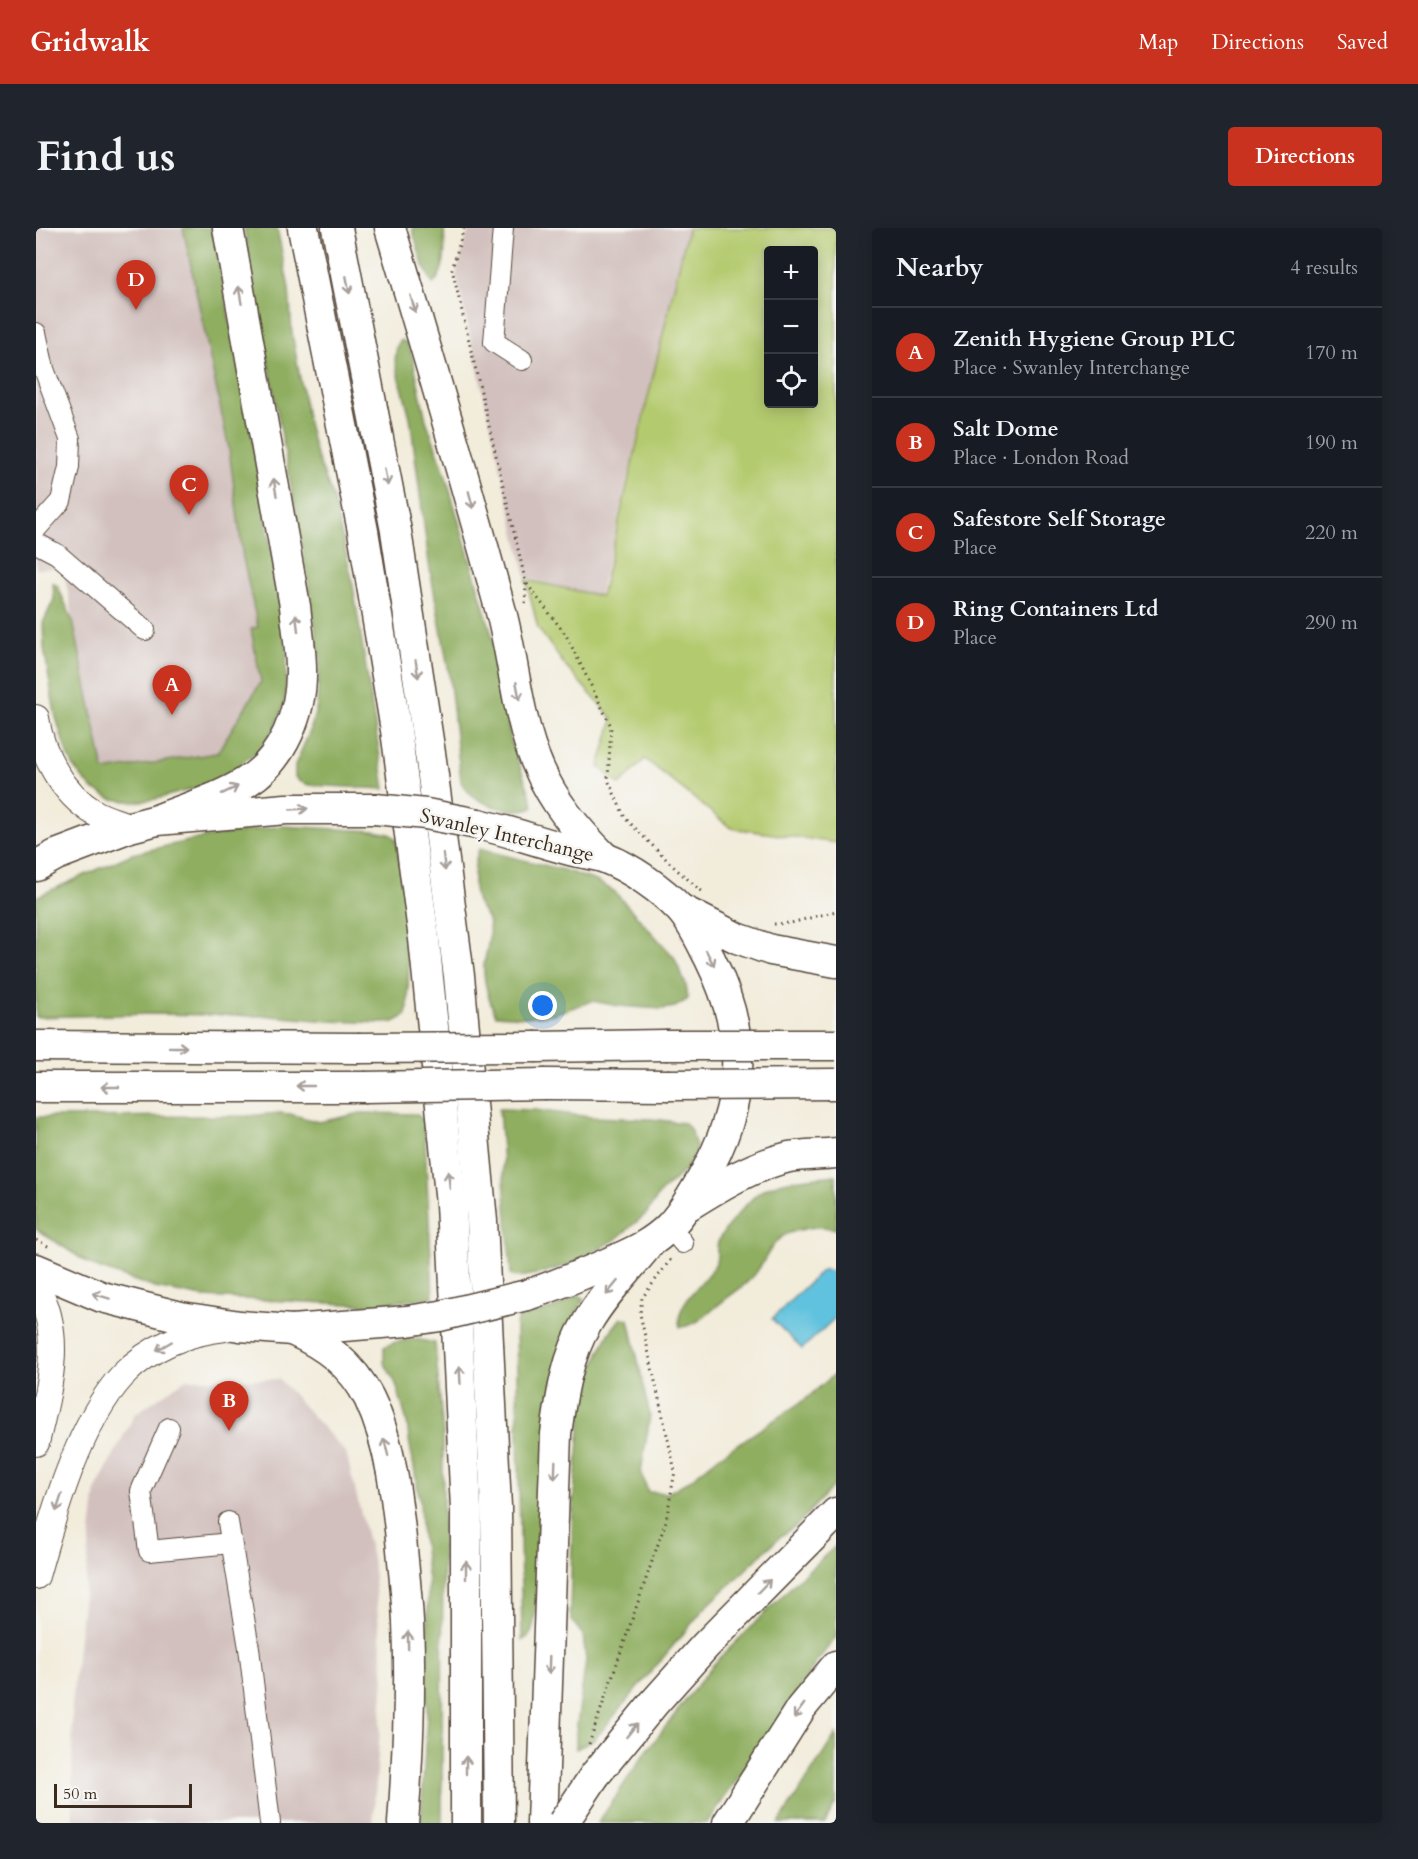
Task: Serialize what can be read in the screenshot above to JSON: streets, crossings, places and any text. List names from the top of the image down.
{
  "streets": {
    "highway": ["Swanley Interchange"]
  },
  "scale_bar": "50 m",
  "page": {
    "header": "Gridwalk",
    "nav": ["Map", "Directions", "Saved"],
    "buttons": "Directions",
    "title": "Find us",
    "heading": ["Nearby", "4 results"],
    "map_buttons": ["+", "−"],
    "pins": [
      "D",
      "C",
      "A",
      "B"
    ],
    "list": [
      {
        "mark": "A",
        "name": "Zenith Hygiene Group PLC",
        "note": "Place · Swanley Interchange",
        "value": "170 m"
      },
      {
        "mark": "B",
        "name": "Salt Dome",
        "note": "Place · London Road",
        "value": "190 m"
      },
      {
        "mark": "C",
        "name": "Safestore Self Storage",
        "note": "Place",
        "value": "220 m"
      },
      {
        "mark": "D",
        "name": "Ring Containers Ltd",
        "note": "Place",
        "value": "290 m"
      }
    ],
    "scale": "50 m"
  }
}
